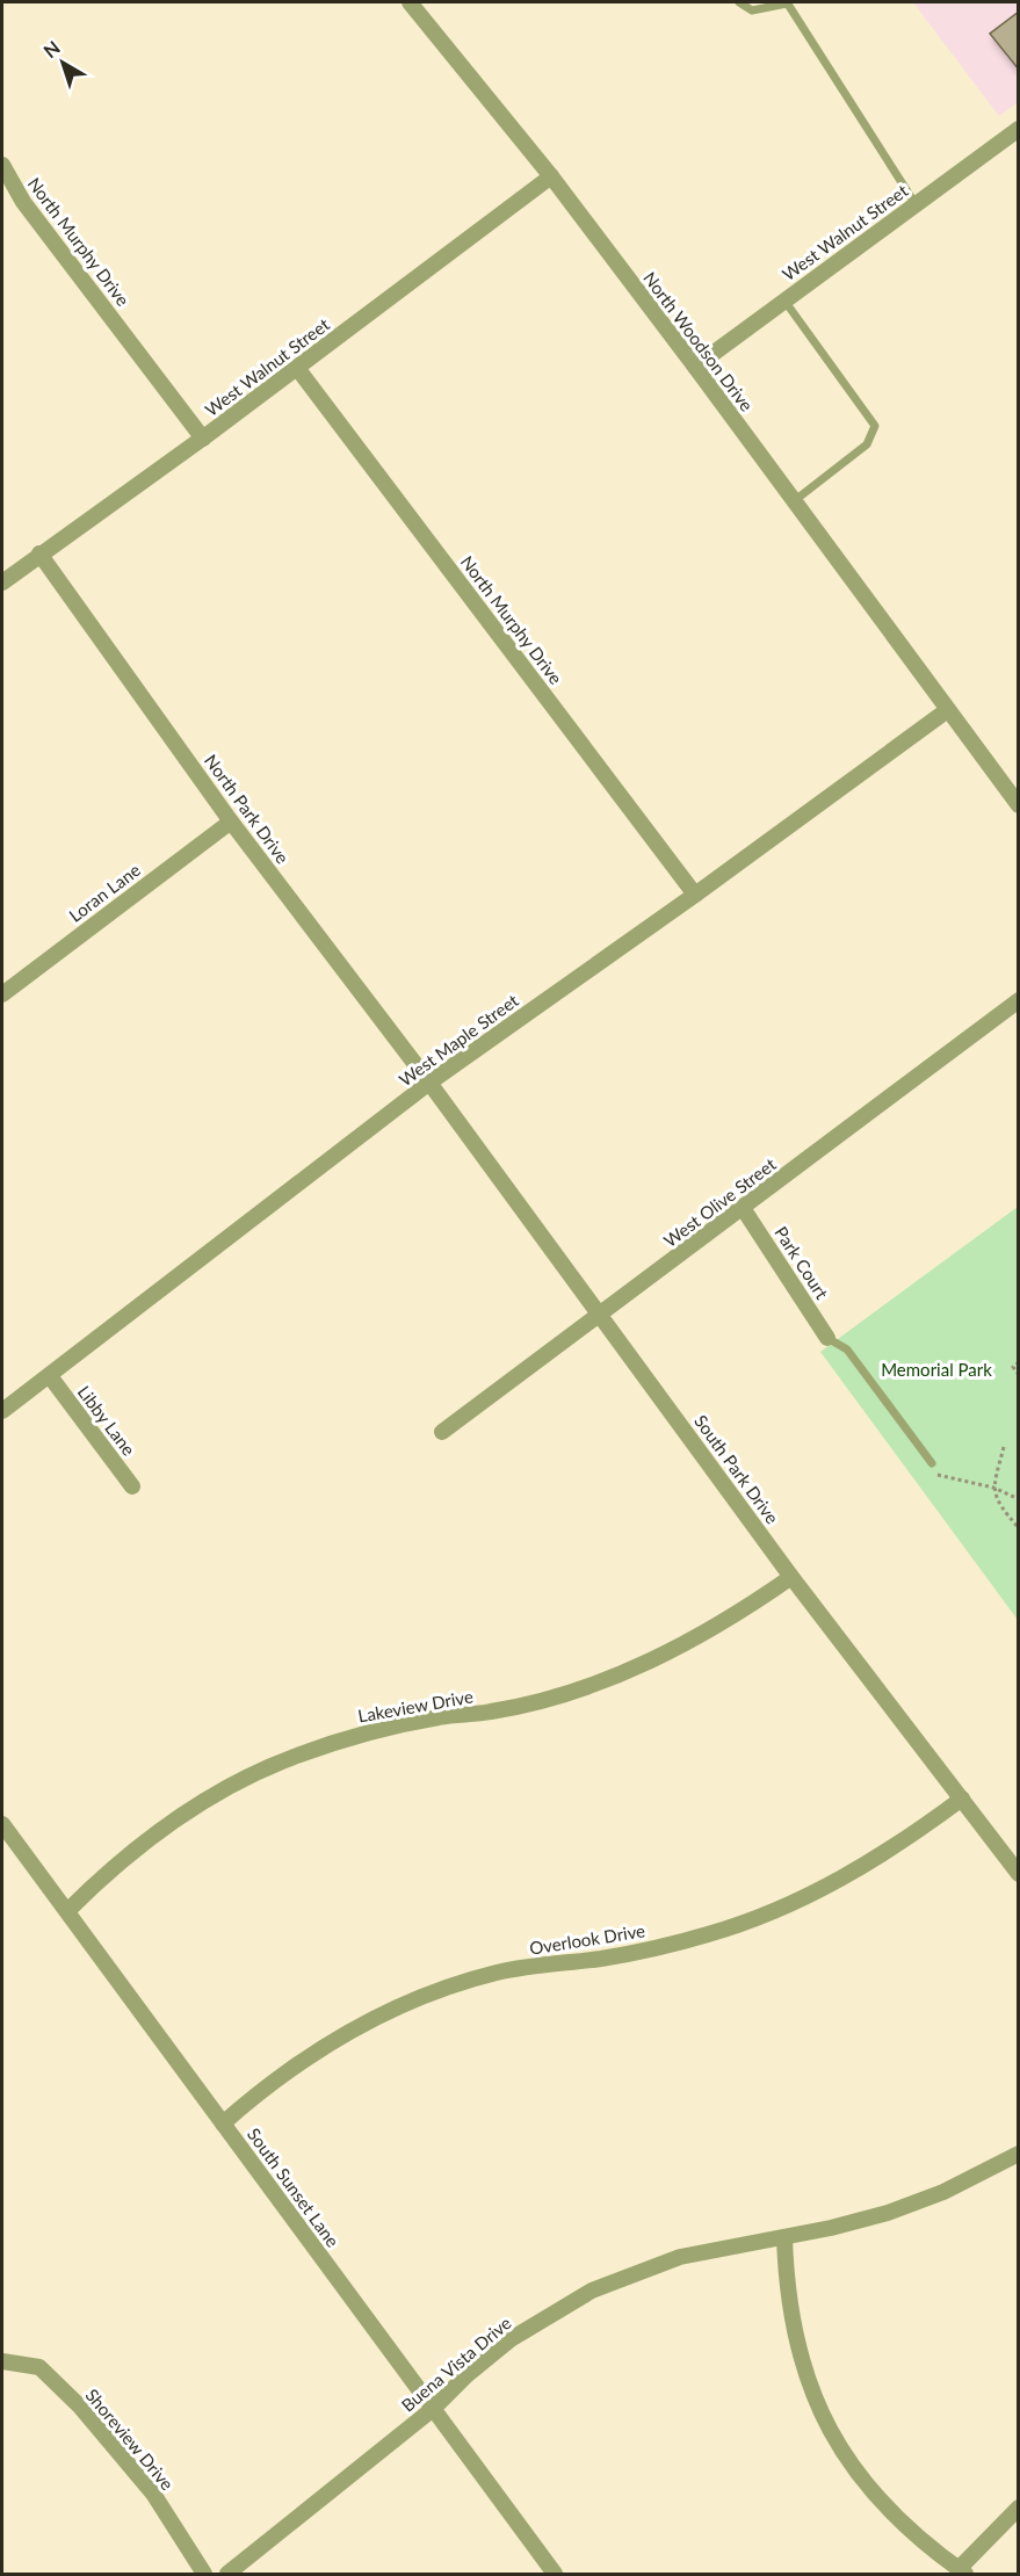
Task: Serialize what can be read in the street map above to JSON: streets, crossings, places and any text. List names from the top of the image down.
{
  "streets": {
    "street": [
      "West Walnut Street",
      "North Murphy Drive",
      "North Woodson Drive",
      "North Park Drive",
      "Loran Lane",
      "West Maple Street",
      "West Olive Street",
      "Park Court",
      "Libby Lane",
      "South Park Drive",
      "Lakeview Drive",
      "Overlook Drive",
      "South Sunset Lane",
      "Buena Vista Drive",
      "Shoreview Drive"
    ]
  },
  "crossings": [
    ["West Walnut Street", "North Murphy Drive"],
    ["West Walnut Street", "North Woodson Drive"],
    ["West Walnut Street", "North Park Drive"],
    ["North Murphy Drive", "West Maple Street"],
    ["North Woodson Drive", "West Maple Street"],
    ["North Park Drive", "Loran Lane"],
    ["North Park Drive", "West Maple Street"],
    ["North Park Drive", "South Park Drive"],
    ["West Maple Street", "Libby Lane"],
    ["West Maple Street", "South Park Drive"],
    ["West Olive Street", "Park Court"],
    ["West Olive Street", "South Park Drive"],
    ["South Park Drive", "Lakeview Drive"],
    ["South Park Drive", "Overlook Drive"],
    ["Lakeview Drive", "South Sunset Lane"],
    ["Overlook Drive", "South Sunset Lane"],
    ["South Sunset Lane", "Buena Vista Drive"]
  ],
  "parks": ["Memorial Park"],
  "north": "top left"
}
